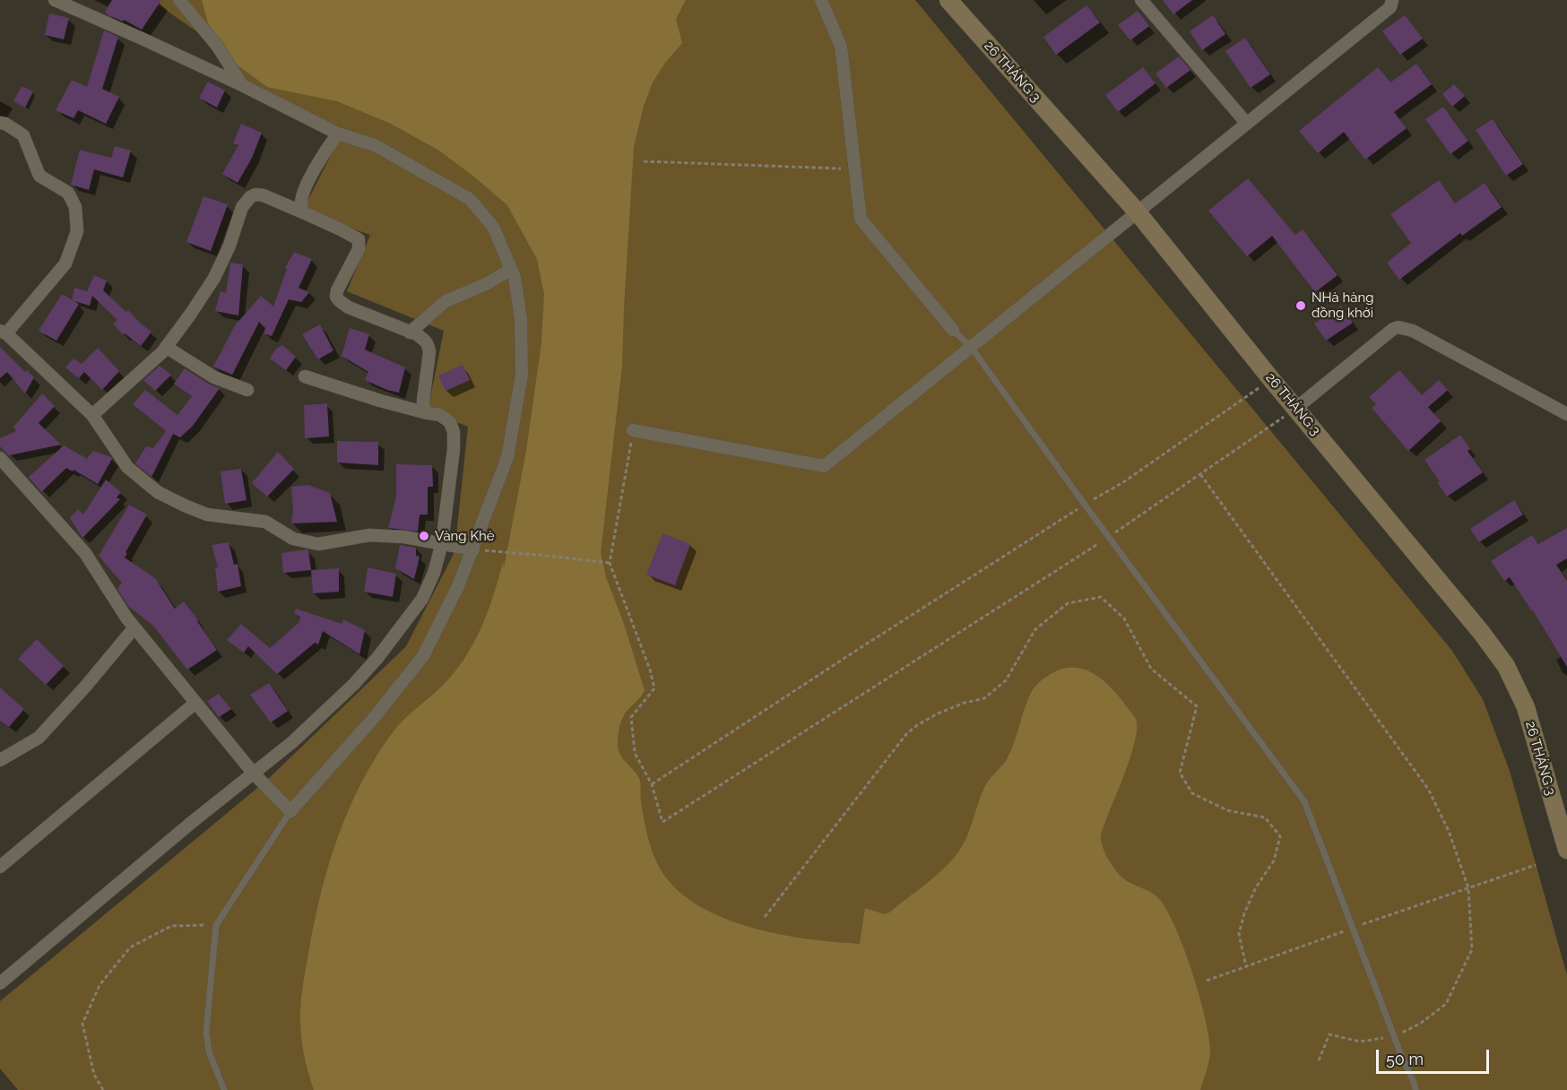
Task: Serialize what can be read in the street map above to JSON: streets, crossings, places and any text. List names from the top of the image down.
{
  "streets": {
    "street": ["26 THÁNG 3"]
  },
  "places": ["NHà hàng đồng khởi", "Vàng Khè"],
  "scale_bar": "50 m"
}
